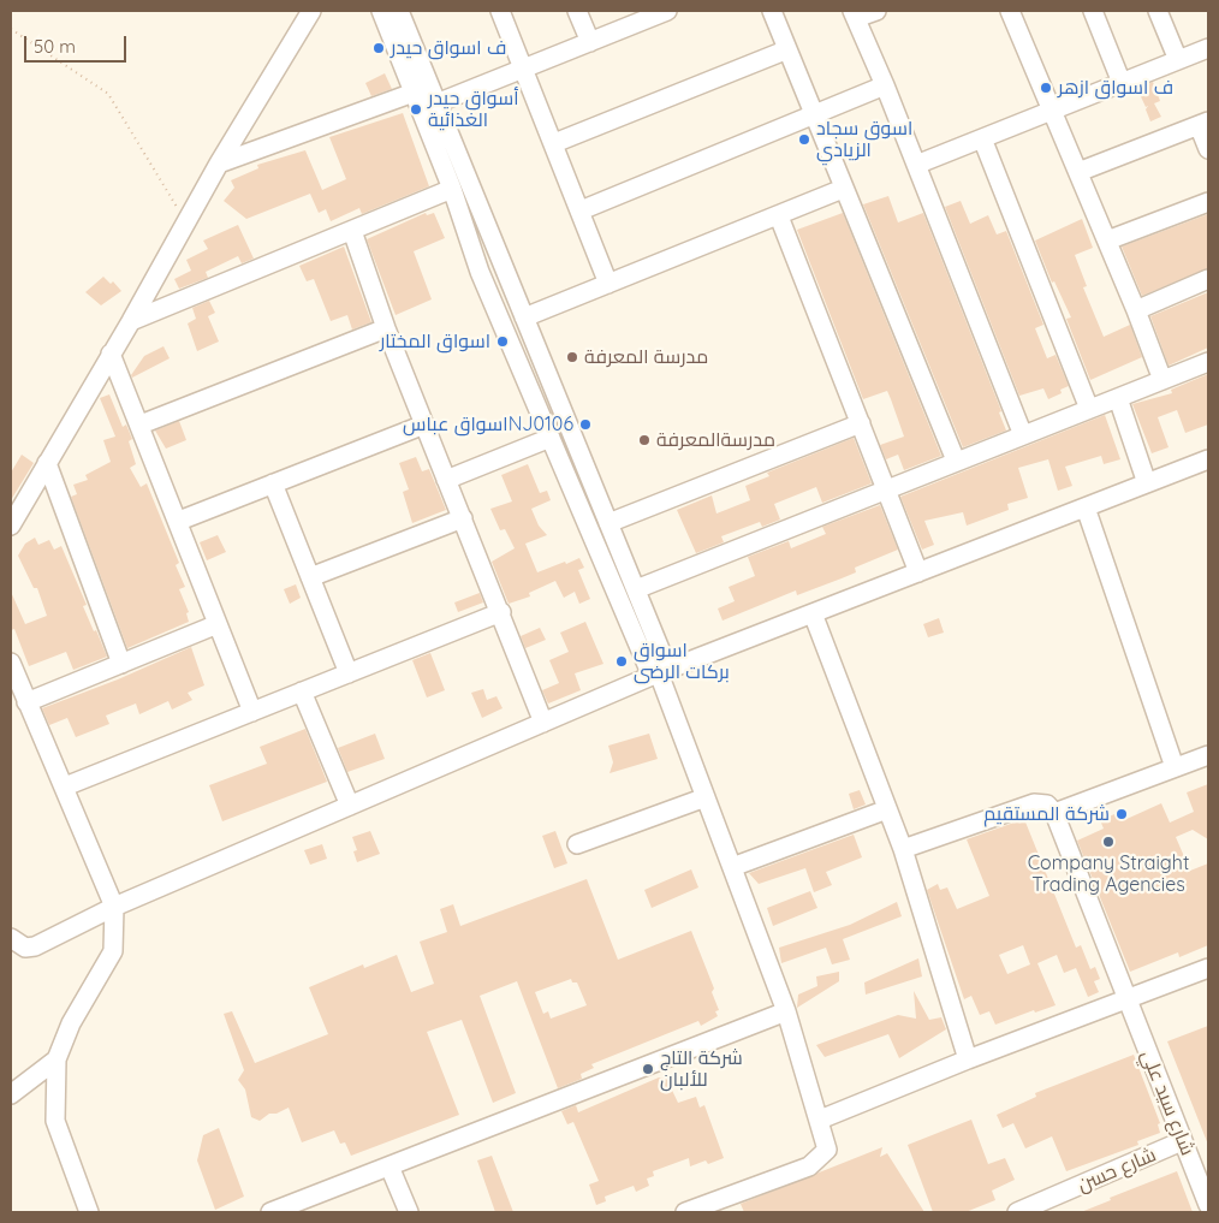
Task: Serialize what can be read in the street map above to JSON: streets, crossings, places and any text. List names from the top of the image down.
{
  "streets": {
    "street": ["شارع سيد علي", "شارع حسن"]
  },
  "crossings": [
    ["شارع سيد علي", "شارع حسن"]
  ],
  "places": [
    "ف اسواق حيدر",
    "ف اسواق ازهر",
    "أسواق حيدر الغذائية",
    "اسوق سجاد الزيادي",
    "اسواق المختار",
    "مدرسة المعرفة",
    "اسواق عباسNJ0106",
    "مدرسةالمعرفة",
    "اسواق بركات الرضى",
    "شركة المستقيم",
    "Company Straight Trading Agencies",
    "شركة التاج للألبان"
  ],
  "scale_bar": "50 m"
}
